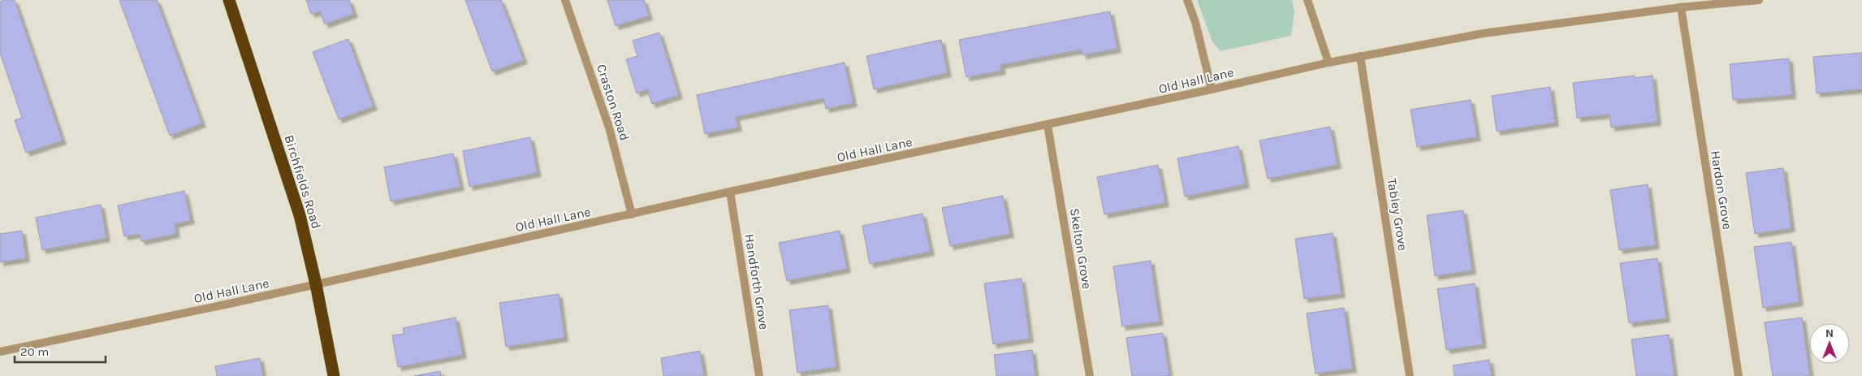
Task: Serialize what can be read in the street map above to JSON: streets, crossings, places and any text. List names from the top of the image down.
{
  "streets": {
    "highway": ["Birchfields Road"],
    "street": [
      "Old Hall Lane",
      "Craston Road",
      "Hardon Grove",
      "Tabley Grove",
      "Skelton Grove",
      "Handforth Grove"
    ]
  },
  "crossings": [
    ["Old Hall Lane", "Craston Road"],
    ["Old Hall Lane", "Birchfields Road"],
    ["Old Hall Lane", "Hardon Grove"],
    ["Old Hall Lane", "Tabley Grove"],
    ["Old Hall Lane", "Skelton Grove"],
    ["Old Hall Lane", "Handforth Grove"]
  ],
  "scale_bar": "20 m",
  "north": "top"
}
